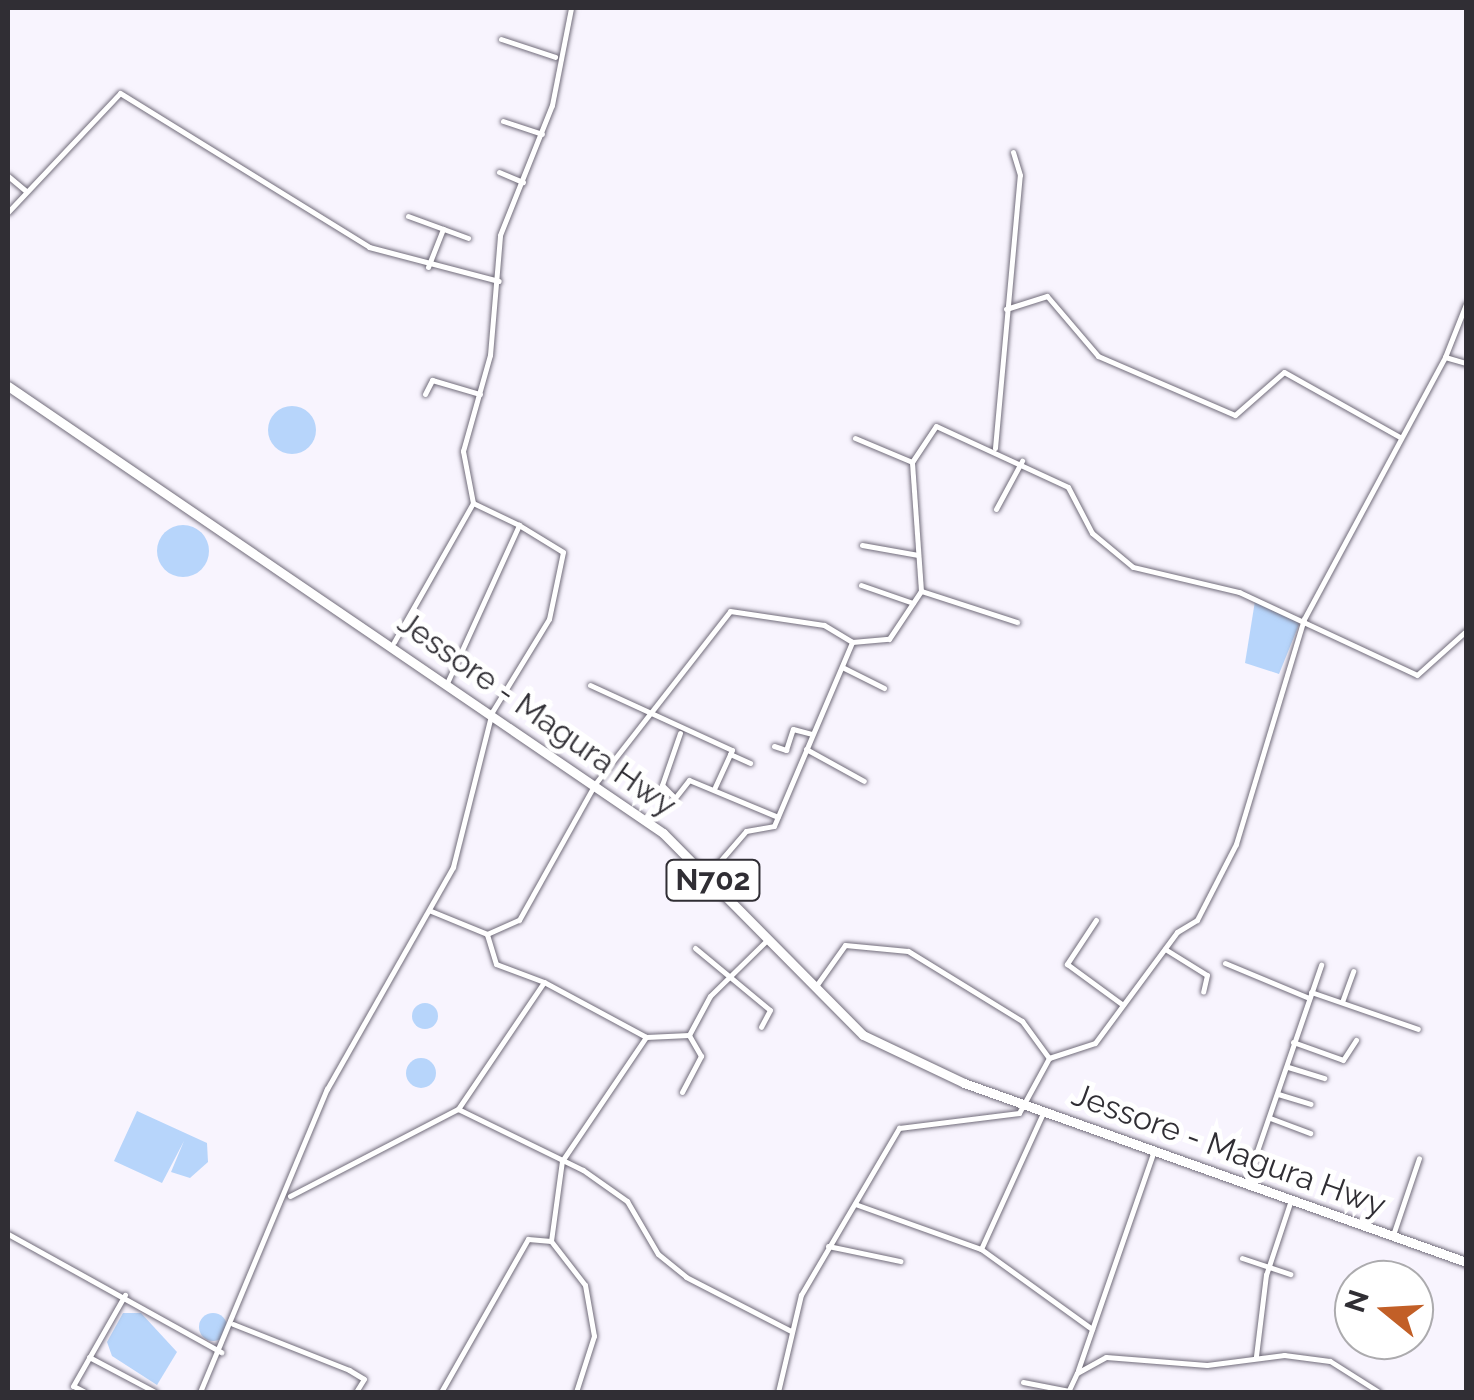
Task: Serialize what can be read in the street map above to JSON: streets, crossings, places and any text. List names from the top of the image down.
{
  "streets": {
    "highway": ["Jessore - Magura Hwy", "N702"]
  },
  "north": "left"
}
